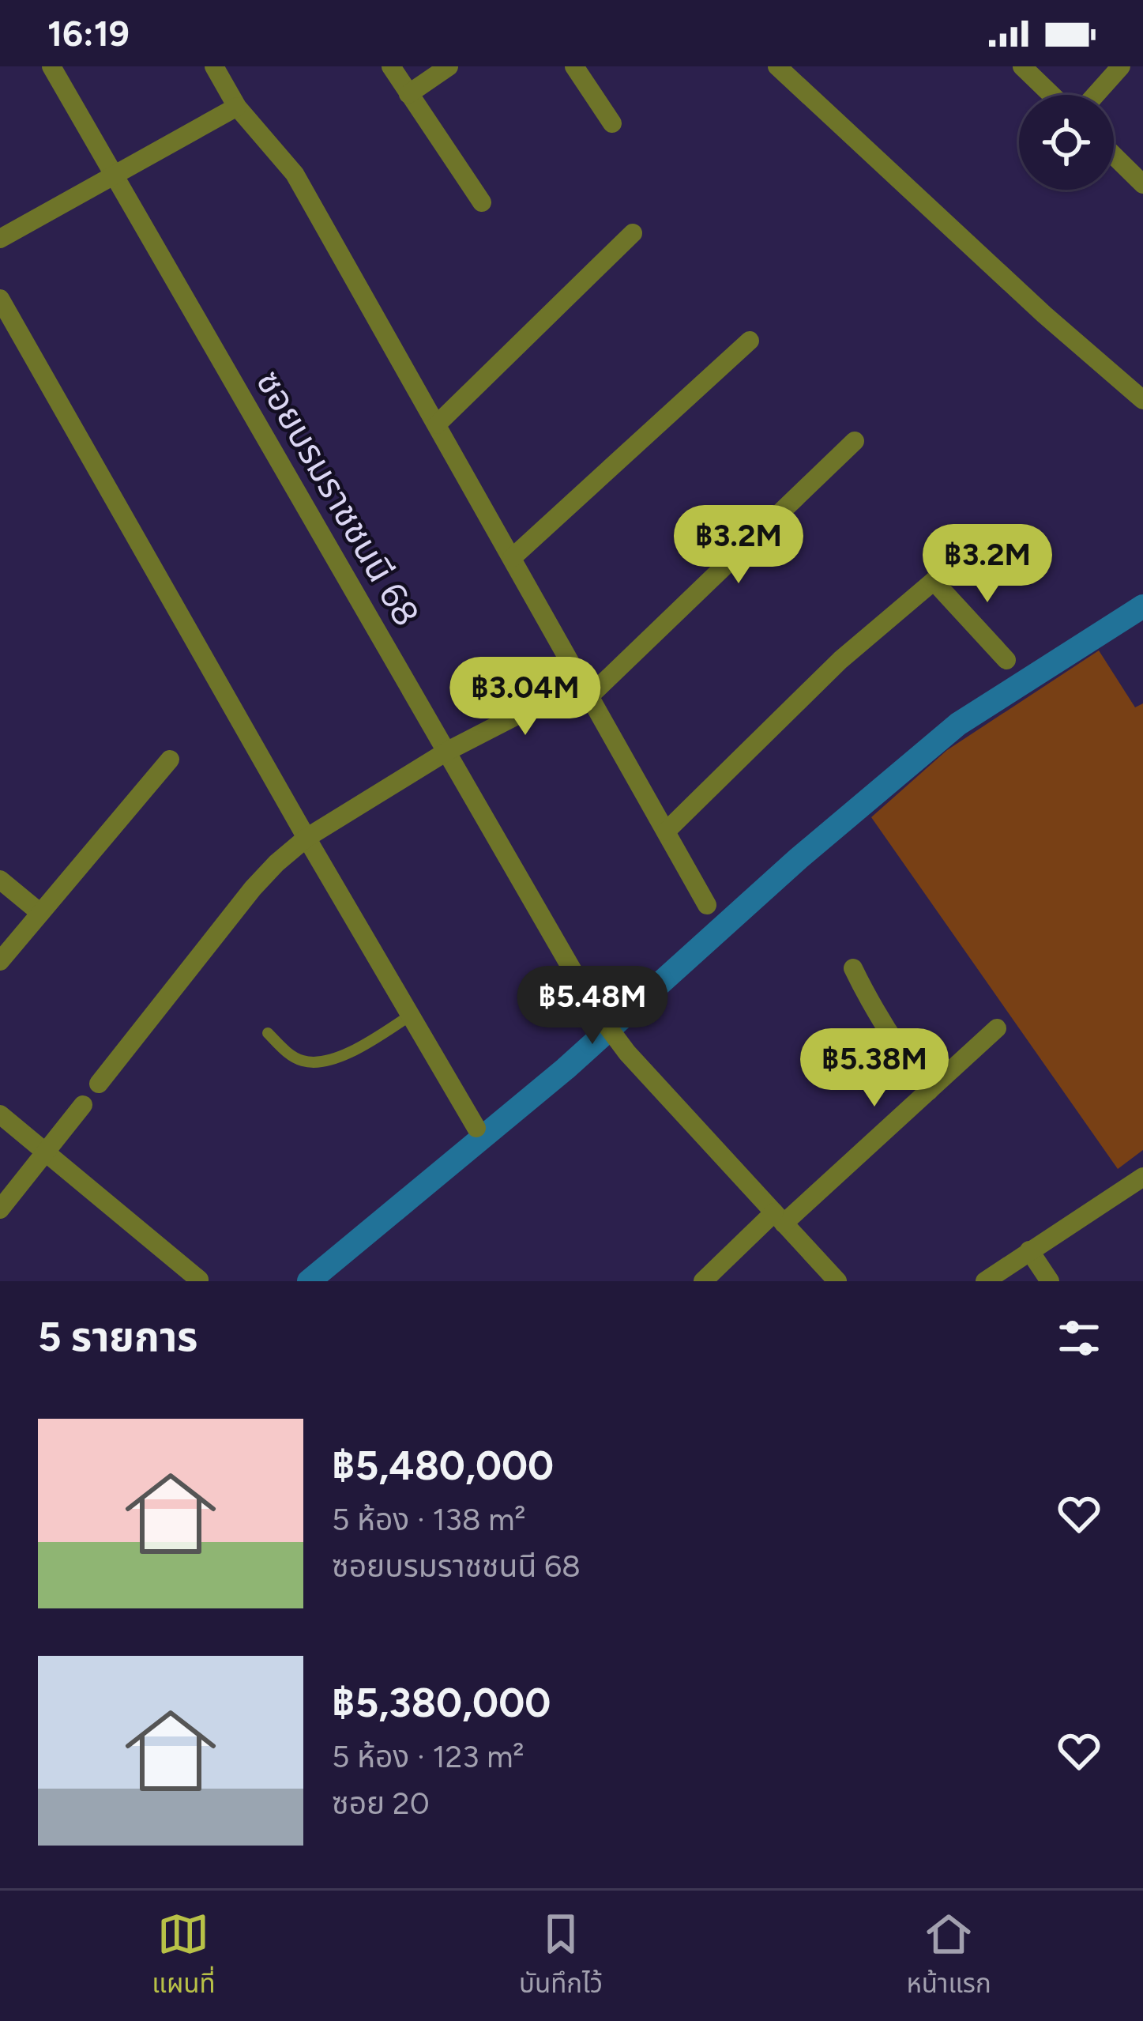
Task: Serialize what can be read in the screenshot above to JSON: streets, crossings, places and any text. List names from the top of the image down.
{
  "streets": {
    "street": ["ซอยบรมราชชนนี 68"]
  },
  "page": {
    "status": "16:19",
    "price": [
      "฿3.2M",
      "฿3.2M",
      "฿3.04M",
      "฿5.48M",
      "฿5.38M"
    ],
    "heading": "5 รายการ",
    "list": [
      {
        "name": "฿5,480,000",
        "note": "5 ห้อง · 138 m² · ซอยบรมราชชนนี 68"
      },
      {
        "name": "฿5,380,000",
        "note": "5 ห้อง · 123 m² · ซอย 20"
      }
    ],
    "tabs": ["แผนที่", "บันทึกไว้", "หน้าแรก"]
  }
}
